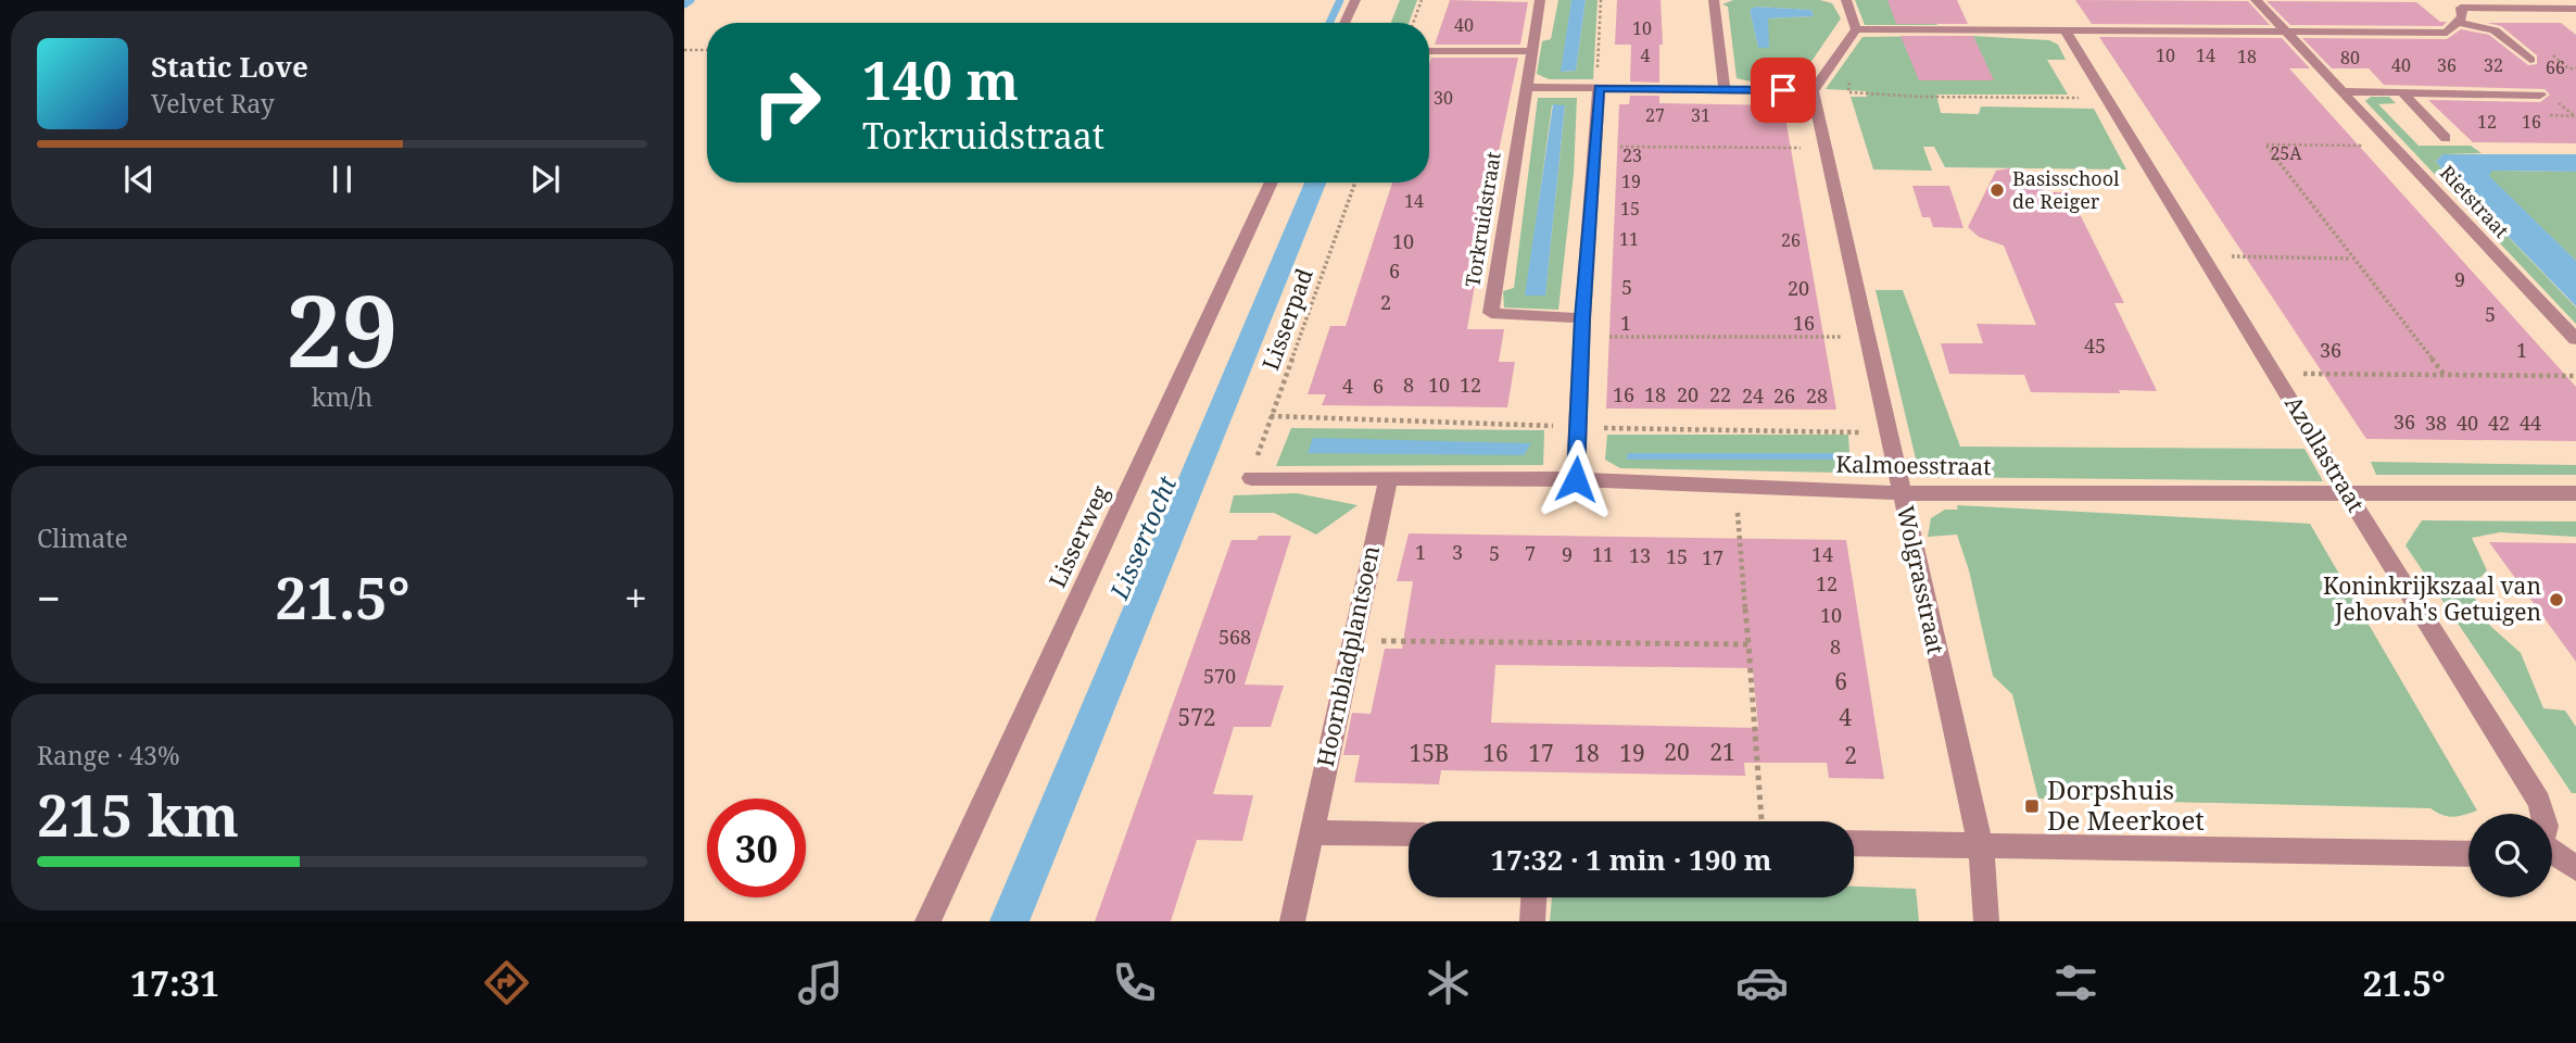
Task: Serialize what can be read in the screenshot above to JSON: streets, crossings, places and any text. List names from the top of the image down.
{
  "streets": {
    "street": [
      "Rietstraat",
      "Torkruidstraat",
      "Azollastraat",
      "Kalmoesstraat",
      "Lisserweg",
      "Wolgrasstraat",
      "Hoornbladplantsoen"
    ],
    "path": ["Lisserpad"]
  },
  "crossings": [
    ["Lisserpad", "Kalmoesstraat"],
    ["Azollastraat", "Kalmoesstraat"],
    ["Kalmoesstraat", "Wolgrasstraat"],
    ["Kalmoesstraat", "Hoornbladplantsoen"]
  ],
  "water": ["Lissertocht"],
  "places": {
    "other": ["Basisschool de Reiger", "Koninkrijkszaal van Jehovah's Getuigen"],
    "transit": ["Dorpshuis De Meerkoet"]
  },
  "house_numbers": [
    "40",
    "10",
    "4",
    "10",
    "14",
    "18",
    "80",
    "40",
    "36",
    "32",
    "66",
    "30",
    "27",
    "31",
    "12",
    "16",
    "25A",
    "23",
    "19",
    "14",
    "15",
    "11",
    "26",
    "10",
    "6",
    "9",
    "5",
    "20",
    "2",
    "5",
    "1",
    "16",
    "45",
    "36",
    "1",
    "8",
    "10",
    "12",
    "4",
    "6",
    "16",
    "18",
    "20",
    "22",
    "24",
    "26",
    "28",
    "36",
    "38",
    "40",
    "42",
    "44",
    "1",
    "3",
    "5",
    "7",
    "9",
    "11",
    "14",
    "13",
    "15",
    "17",
    "12",
    "10",
    "568",
    "8",
    "570",
    "6",
    "572",
    "4",
    "20",
    "21",
    "15B",
    "16",
    "17",
    "18",
    "19",
    "2"
  ],
  "page": {
    "turn": ["140 m", "Torkruidstraat"],
    "song": ["Static Love", "Velvet Ray"],
    "tile": [
      ["29", "km/h"],
      "Climate",
      ["Range · 43%", "215 km"]
    ],
    "heat": ["−", "21.5°", "+"],
    "limit": "30",
    "trip": "17:32 · 1 min · 190 m",
    "tabs": ["17:31", "21.5°"]
  }
}
